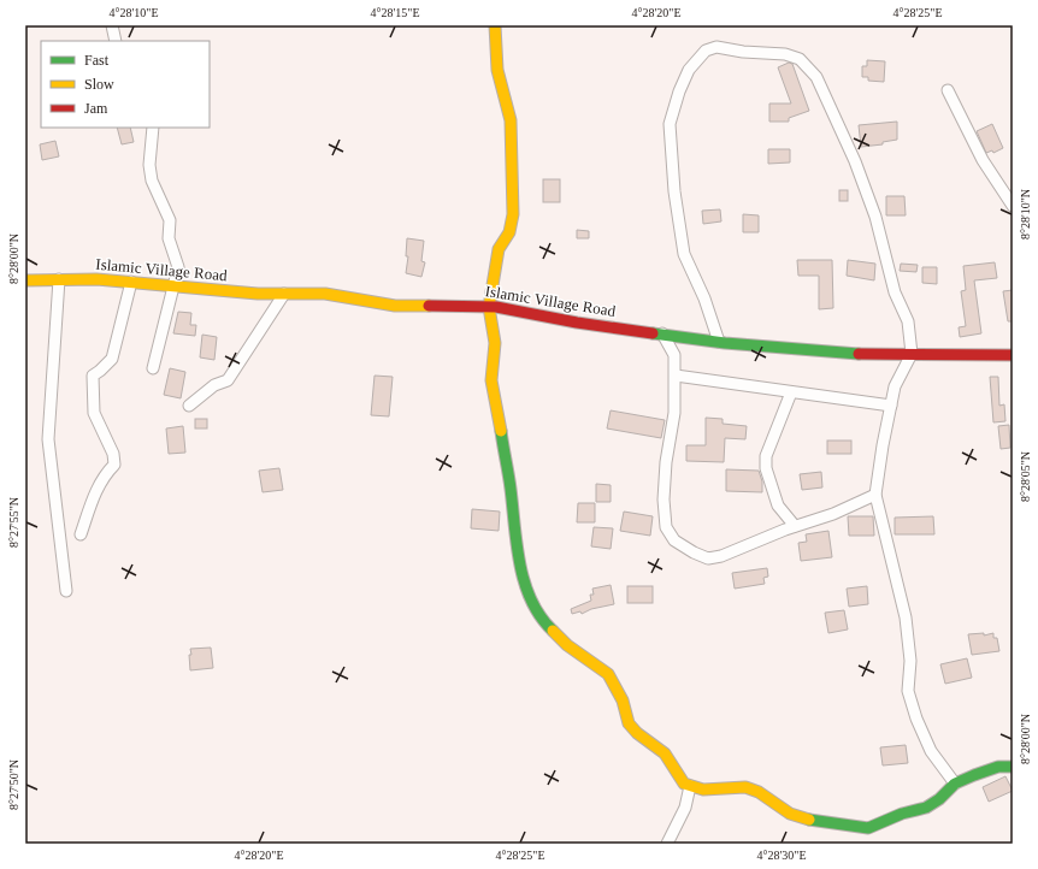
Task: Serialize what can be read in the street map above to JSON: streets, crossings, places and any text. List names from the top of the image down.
{
  "streets": {
    "street": ["Islamic Village Road"]
  },
  "legend": ["Fast", "Slow", "Jam"],
  "coordinates": [
    "4°28'10\"E",
    "4°28'15\"E",
    "4°28'20\"E",
    "4°28'25\"E",
    "8°28'10\"N",
    "8°28'00\"N",
    "8°28'05\"N",
    "8°27'55\"N",
    "8°27'50\"N",
    "4°28'30\"E"
  ]
}
